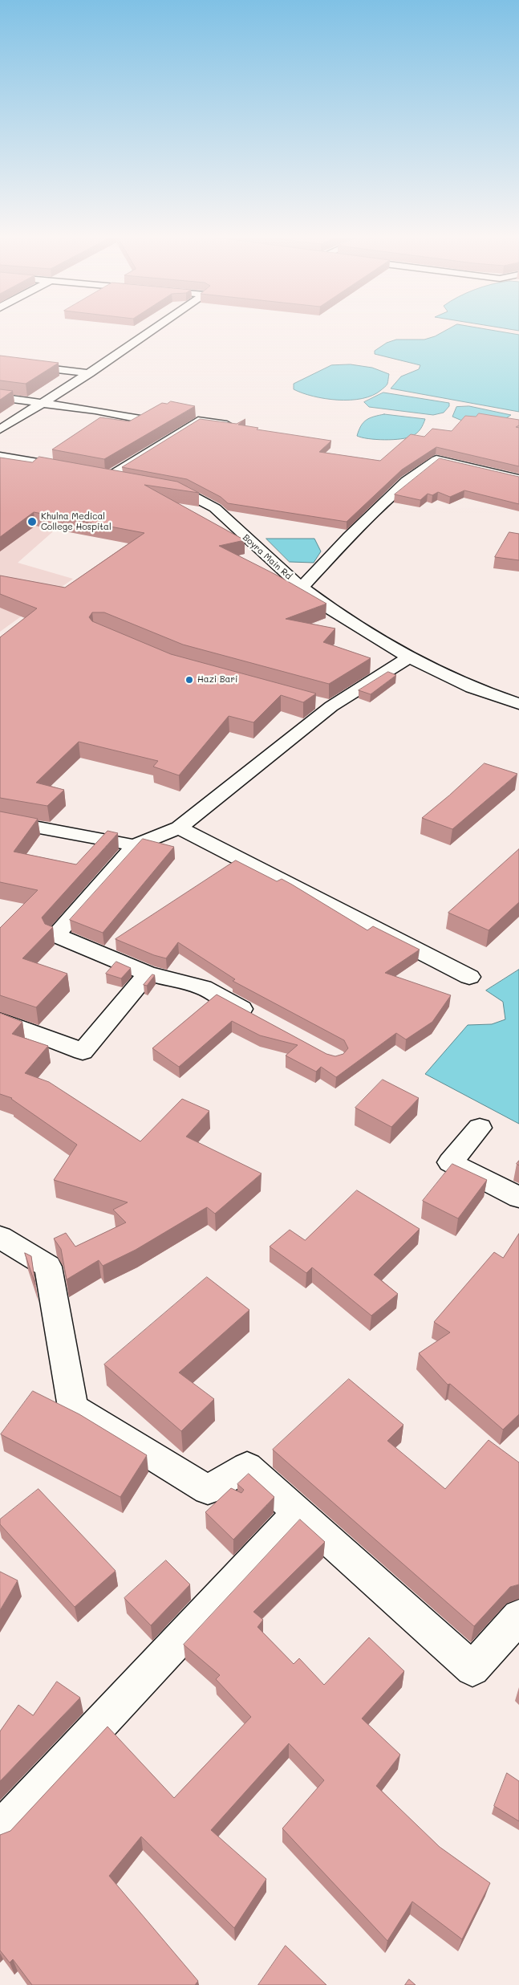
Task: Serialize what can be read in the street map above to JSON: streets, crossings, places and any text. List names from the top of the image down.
{
  "streets": {
    "street": ["Boyra Main Rd"]
  },
  "places": ["Khulna Medical College Hospital", "Hazi Bari"]
}
